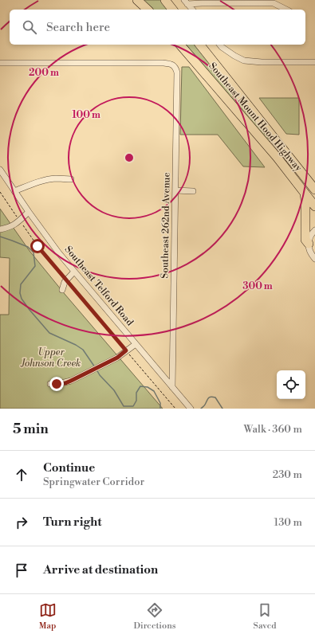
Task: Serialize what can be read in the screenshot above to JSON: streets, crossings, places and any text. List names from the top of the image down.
{
  "streets": {
    "highway": ["Southeast Mount Hood Highway"],
    "street": ["Southeast 262nd Avenue", "Southeast Telford Road"]
  },
  "crossings": [
    ["Southeast 262nd Avenue", "Southeast Telford Road"]
  ],
  "parks": ["Upper Johnson Creek"],
  "page": {
    "search": "Search here",
    "heading": ["5 min", "Walk · 360 m"],
    "list": [
      ["Continue", "Springwater Corridor", "230 m"],
      ["Turn right", "130 m"],
      "Arrive at destination"
    ],
    "nav": ["Map", "Directions", "Saved"]
  },
  "rings": ["200 m", "100 m", "300 m"]
}
